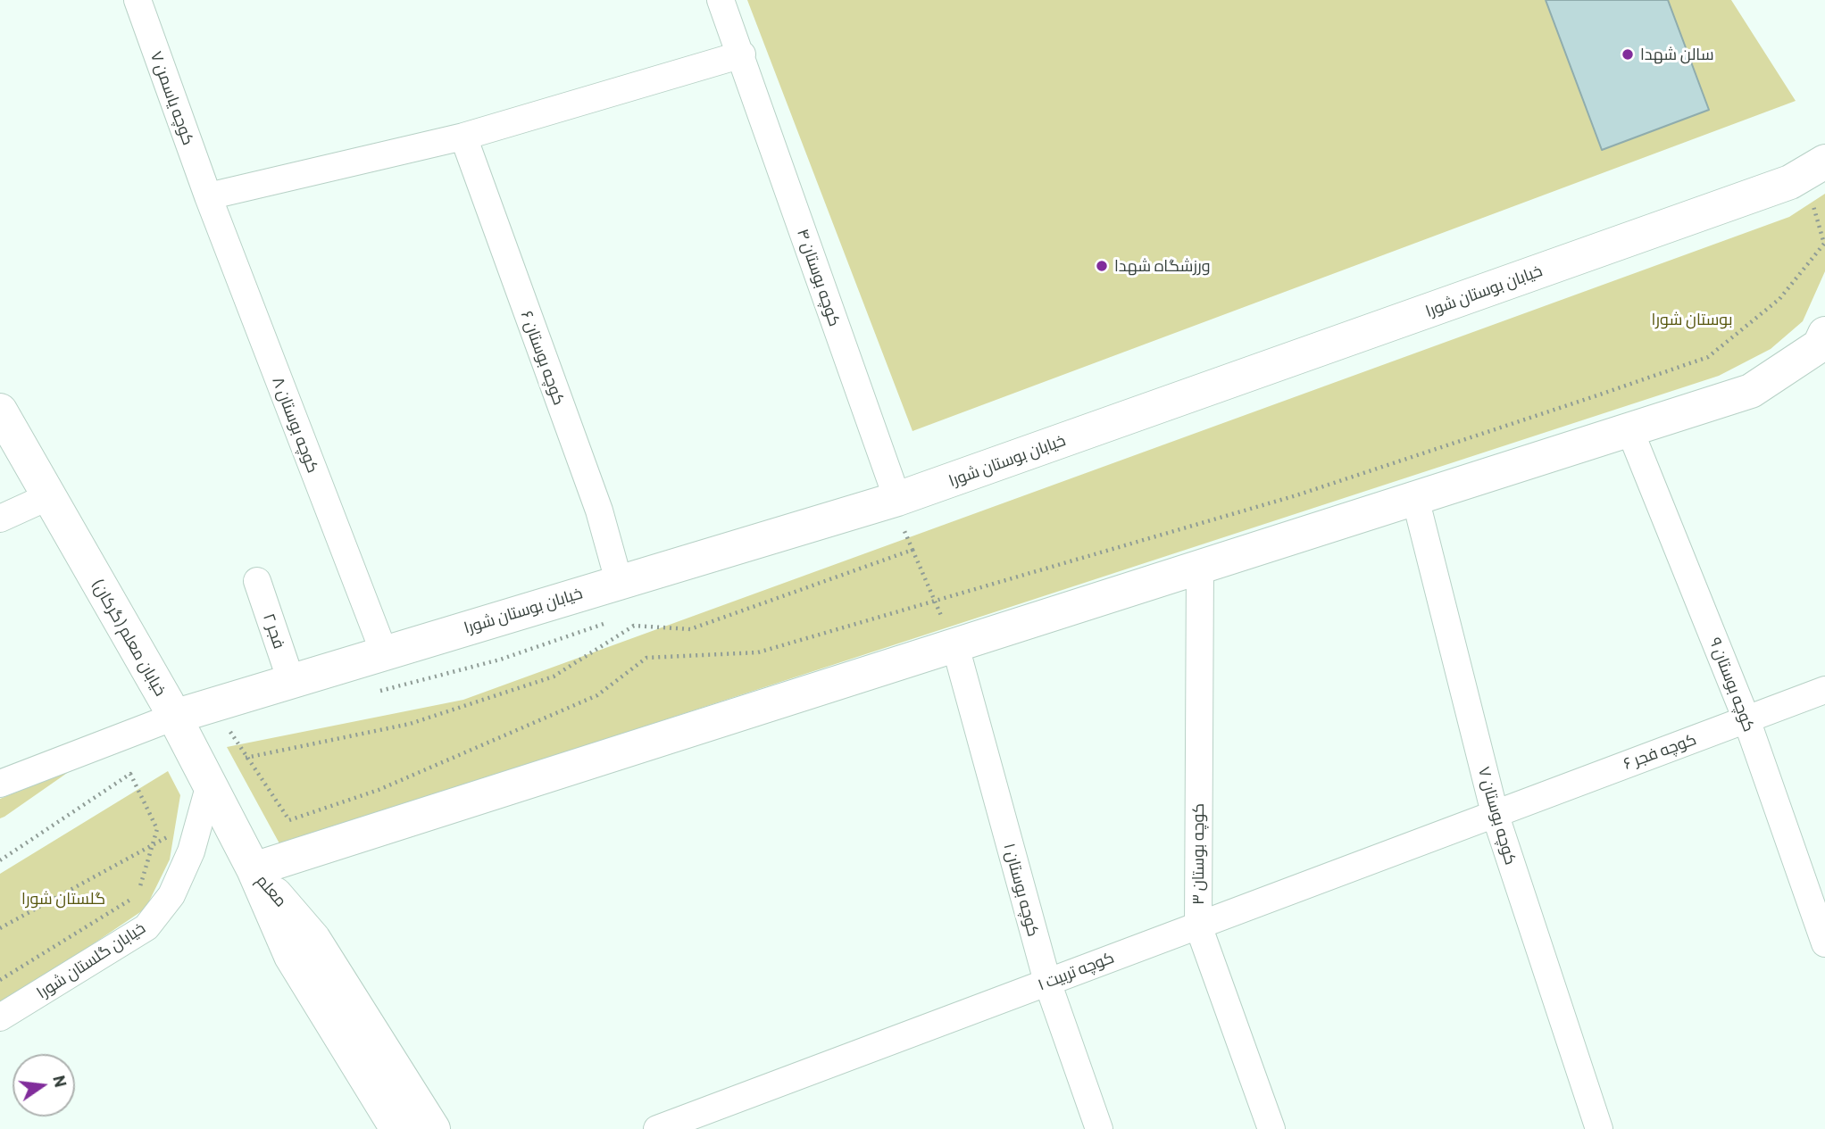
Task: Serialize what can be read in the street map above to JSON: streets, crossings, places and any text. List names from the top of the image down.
{
  "streets": {
    "main road": ["خیابان بوستان شورا", "خیابان معلم (گرکان)", "معلم"],
    "street": [
      "کوچه یاسمن ۷",
      "کوچه بوستان ۴",
      "کوچه بوستان ۶",
      "کوچه بوستان ۸",
      "فجر ۲",
      "کوچه بوستان ۹",
      "کوچه فجر ۶",
      "کوچه بوستان ۷",
      "کوچه بوستان ۳",
      "کوچه بوستان ۱",
      "خیابان گلستان شورا",
      "کوچه تربیت ۱"
    ]
  },
  "crossings": [
    ["کوچه یاسمن ۷", "کوچه بوستان ۸"],
    ["کوچه بوستان ۴", "خیابان بوستان شورا"],
    ["خیابان بوستان شورا", "کوچه بوستان ۶"],
    ["خیابان بوستان شورا", "کوچه بوستان ۸"],
    ["خیابان بوستان شورا", "فجر ۲"],
    ["خیابان بوستان شورا", "خیابان معلم (گرکان)"],
    ["خیابان معلم (گرکان)", "معلم"],
    ["خیابان معلم (گرکان)", "خیابان گلستان شورا"],
    ["کوچه بوستان ۹", "کوچه فجر ۶"],
    ["کوچه فجر ۶", "کوچه بوستان ۷"],
    ["کوچه فجر ۶", "کوچه تربیت ۱"],
    ["کوچه بوستان ۷", "کوچه تربیت ۱"],
    ["کوچه بوستان ۳", "کوچه تربیت ۱"],
    ["کوچه بوستان ۱", "کوچه تربیت ۱"]
  ],
  "parks": ["بوستان شورا", "گلستان شورا"],
  "places": ["سالن شهدا", "ورزشگاه شهدا"],
  "north": "right"
}
